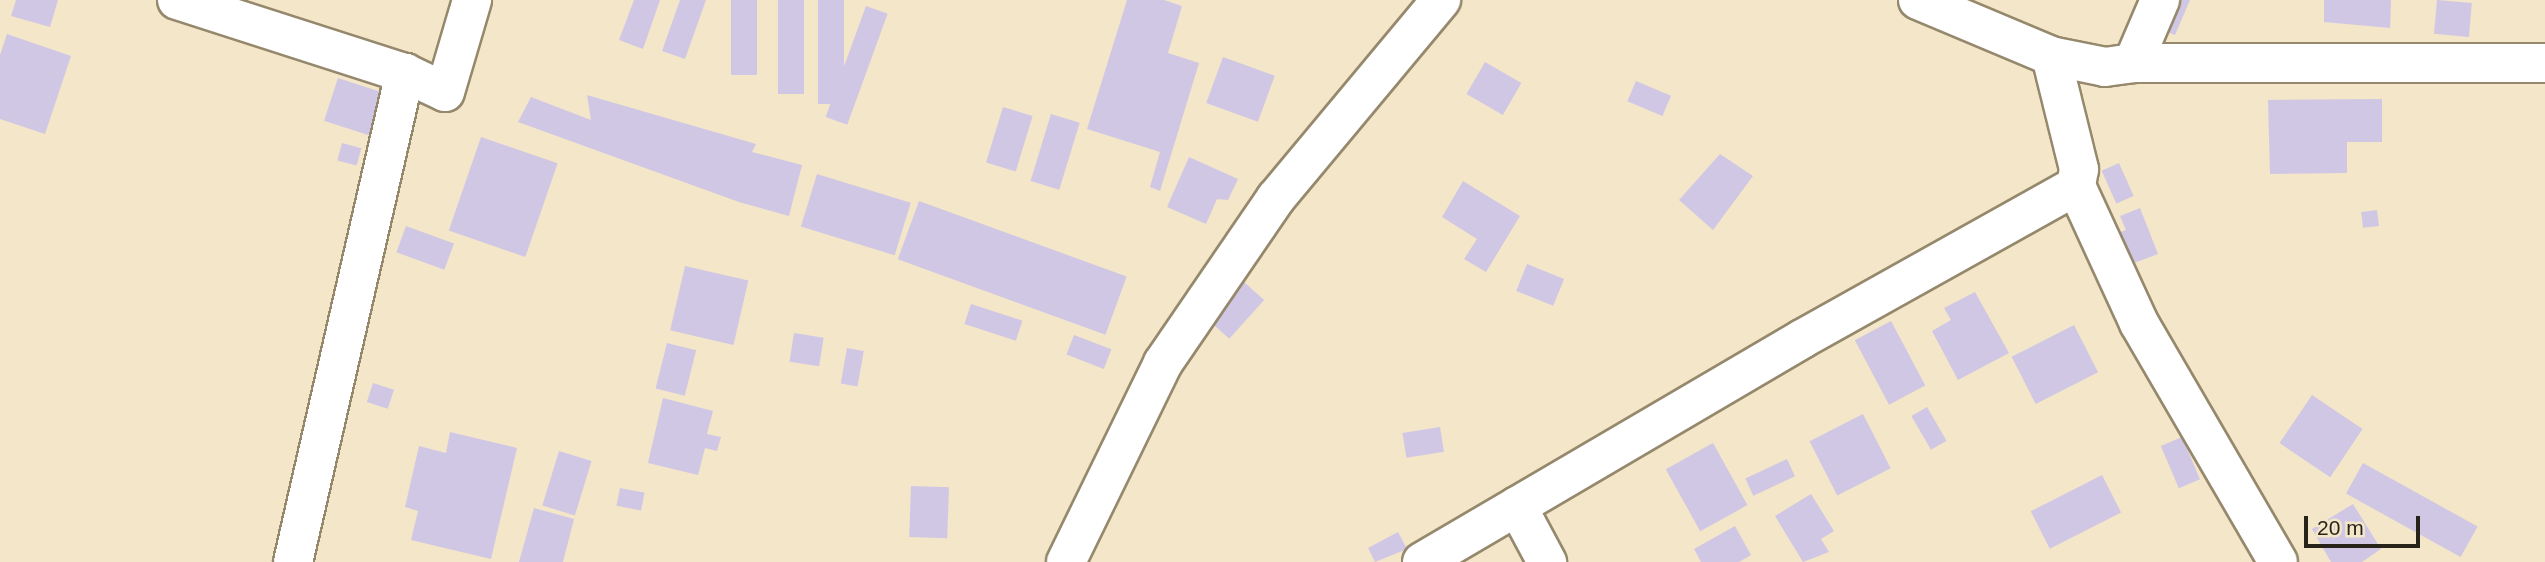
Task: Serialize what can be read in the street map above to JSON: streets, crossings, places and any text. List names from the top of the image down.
{
  "scale_bar": "20 m"
}
